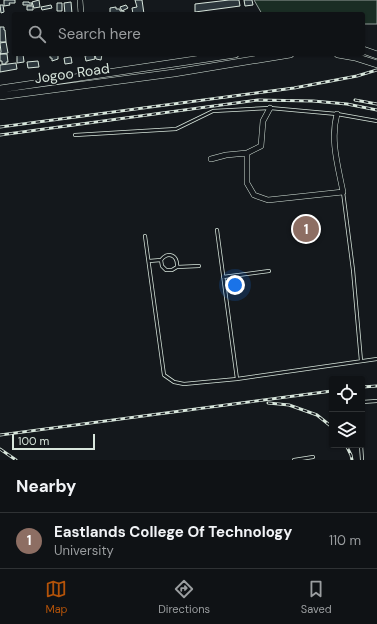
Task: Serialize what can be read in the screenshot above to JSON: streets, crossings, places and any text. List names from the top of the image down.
{
  "streets": {
    "main road": ["Jogoo Road"]
  },
  "scale_bar": "100 m",
  "page": {
    "search": "Search here",
    "pins": "1",
    "scale": "100 m",
    "heading": "Nearby",
    "list": [
      {
        "mark": "1",
        "name": "Eastlands College Of Technology",
        "note": "University",
        "value": "110 m"
      }
    ],
    "nav": ["Map", "Directions", "Saved"]
  }
}
